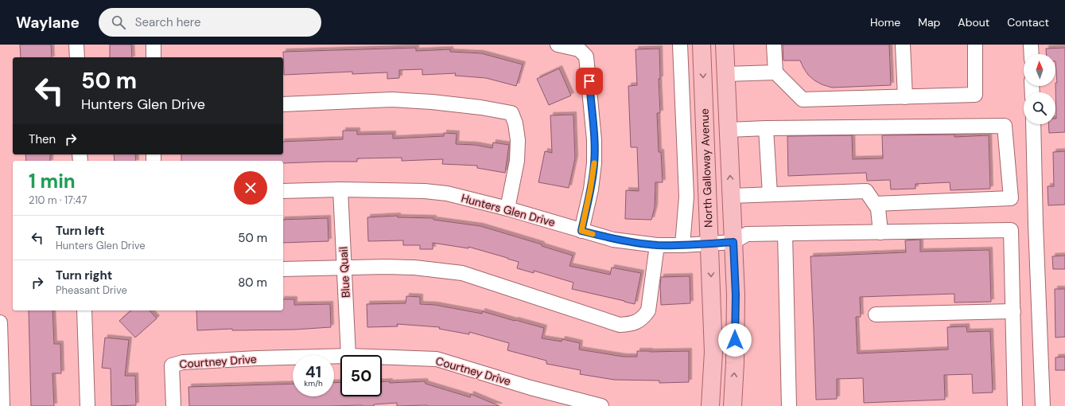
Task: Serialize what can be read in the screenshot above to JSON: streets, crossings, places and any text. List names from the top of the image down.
{
  "streets": {
    "main road": ["North Galloway Avenue"],
    "street": ["Hunters Glen Drive", "Blue Quail", "Courtney Drive"]
  },
  "crossings": [
    ["North Galloway Avenue", "Hunters Glen Drive"],
    ["Hunters Glen Drive", "Blue Quail"]
  ],
  "north": "top",
  "page": {
    "header": "Waylane",
    "search": "Search here",
    "nav": [
      "Home",
      "Map",
      "About",
      "Contact"
    ],
    "turn": ["50 m", "Hunters Glen Drive"],
    "then": "Then",
    "heading": ["1 min", "210 m · 17:47"],
    "list": [
      {
        "name": "Turn left",
        "note": "Hunters Glen Drive",
        "value": "50 m"
      },
      {
        "name": "Turn right",
        "note": "Pheasant Drive",
        "value": "80 m"
      }
    ],
    "speed": "41 km/h",
    "limit": "50"
  }
}
